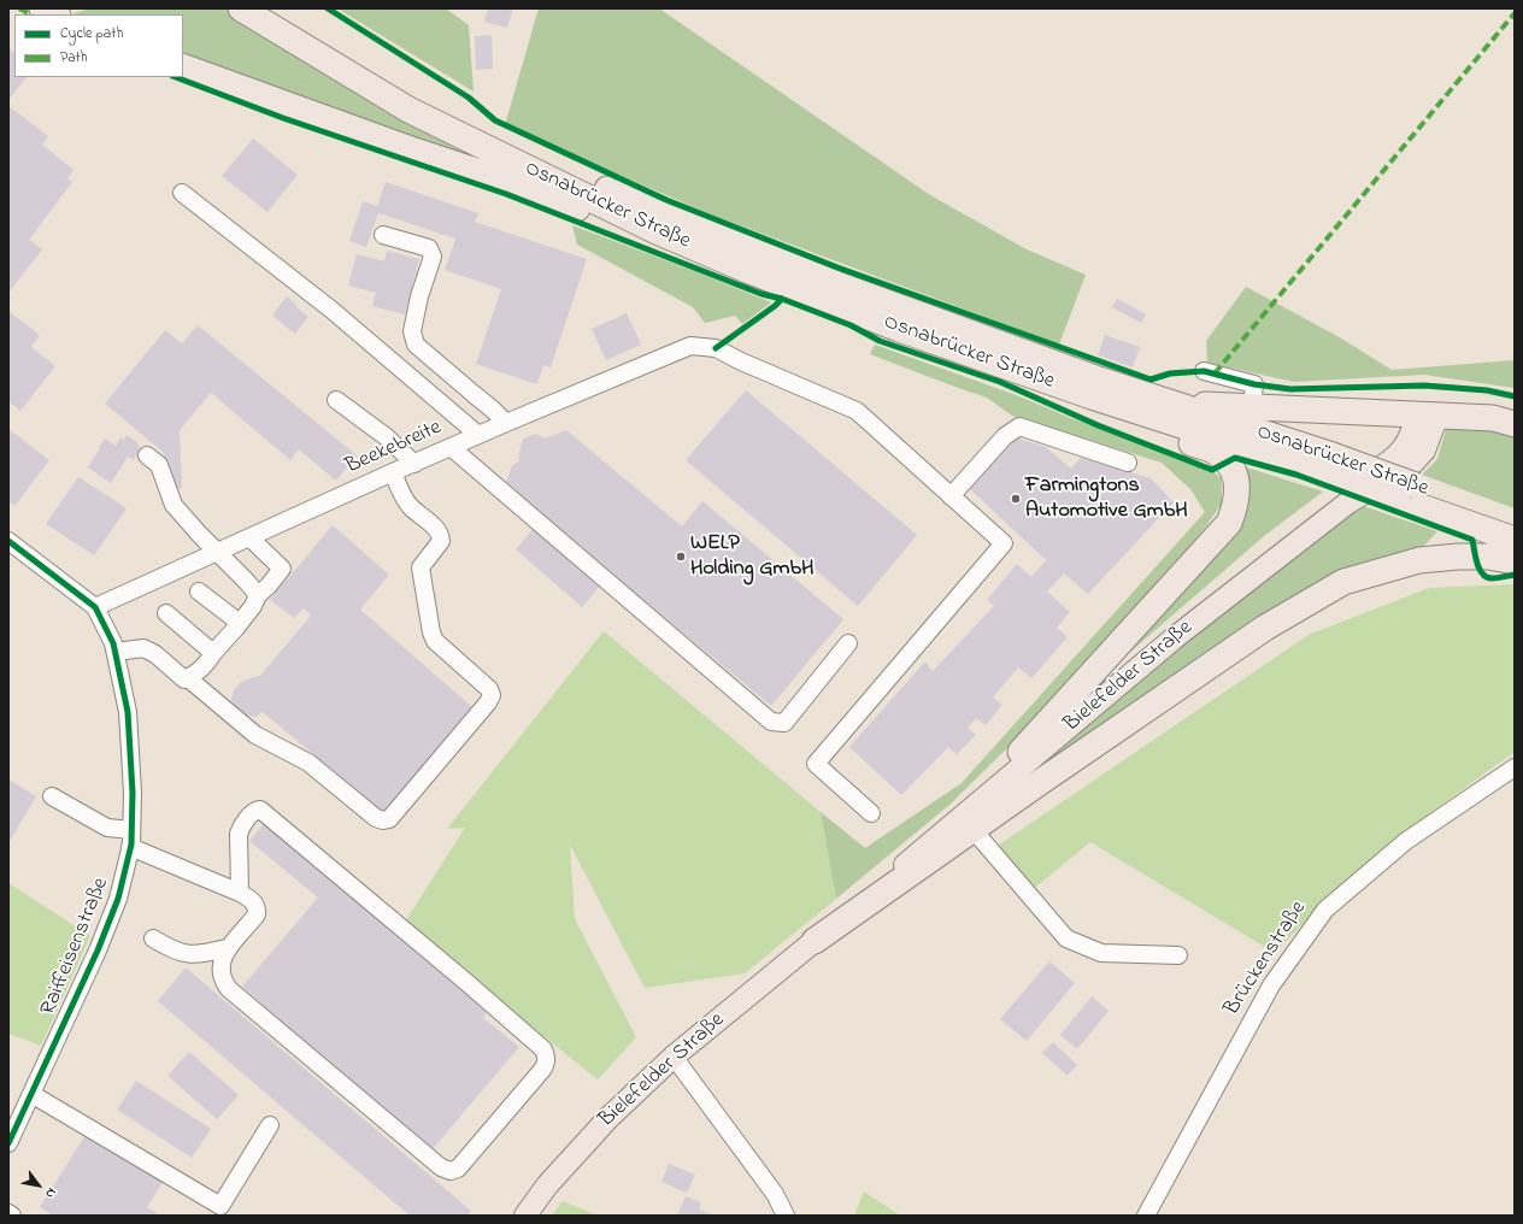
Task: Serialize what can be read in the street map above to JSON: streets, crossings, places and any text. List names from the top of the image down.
{
  "streets": {
    "highway": ["Osnabrücker Straße"],
    "main road": ["Bielefelder Straße"],
    "street": ["Beekebreite", "Raiffeisenstraße", "Brückenstraße"]
  },
  "crossings": [
    ["Beekebreite", "Raiffeisenstraße"]
  ],
  "places": ["Farmingtons Automotive GmbH", "WELP Holding GmbH"],
  "legend": ["Cycle path", "Path"],
  "north": "bottom right"
}
